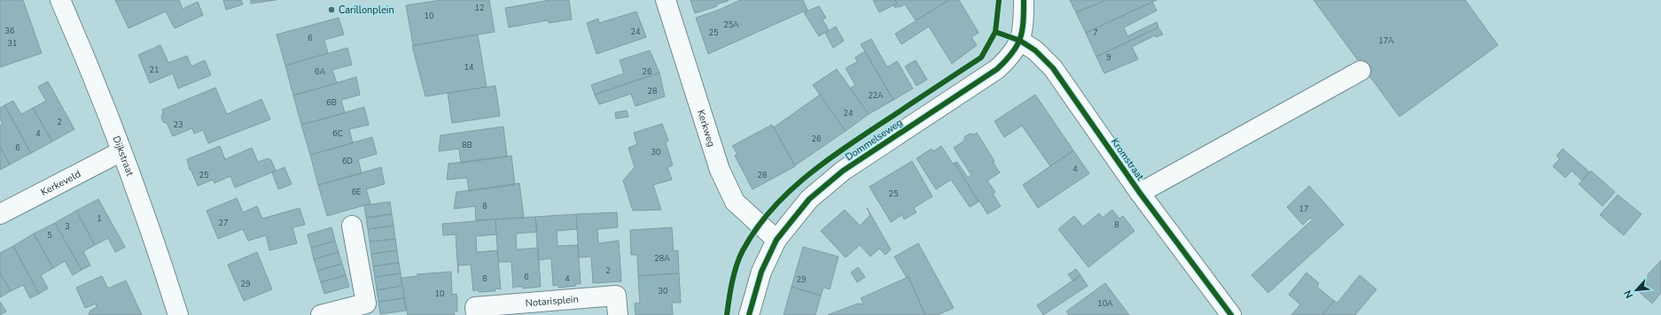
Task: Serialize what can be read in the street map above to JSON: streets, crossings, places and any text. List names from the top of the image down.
{
  "streets": {
    "street": [
      "Kerkweg",
      "Dommelseweg",
      "Dijkstraat",
      "Kromstraat",
      "Kerkeveld",
      "Notarisplein"
    ]
  },
  "crossings": [
    ["Kerkweg", "Dommelseweg"],
    ["Dommelseweg", "Kromstraat"],
    ["Dijkstraat", "Kerkeveld"]
  ],
  "places": ["Carillonplein"],
  "house_numbers": [
    "12",
    "10",
    "25A",
    "36",
    "24",
    "25",
    "7",
    "6",
    "17A",
    "31",
    "9",
    "14",
    "21",
    "6A",
    "26",
    "28",
    "22A",
    "6B",
    "24",
    "2",
    "23",
    "4",
    "6C",
    "26",
    "8B",
    "6",
    "30",
    "6D",
    "4",
    "25",
    "28",
    "6E",
    "25",
    "8",
    "17",
    "1",
    "27",
    "8",
    "3",
    "5",
    "28A",
    "2",
    "6",
    "8",
    "4",
    "29",
    "29",
    "30",
    "10",
    "10A"
  ],
  "north": "bottom left"
}
